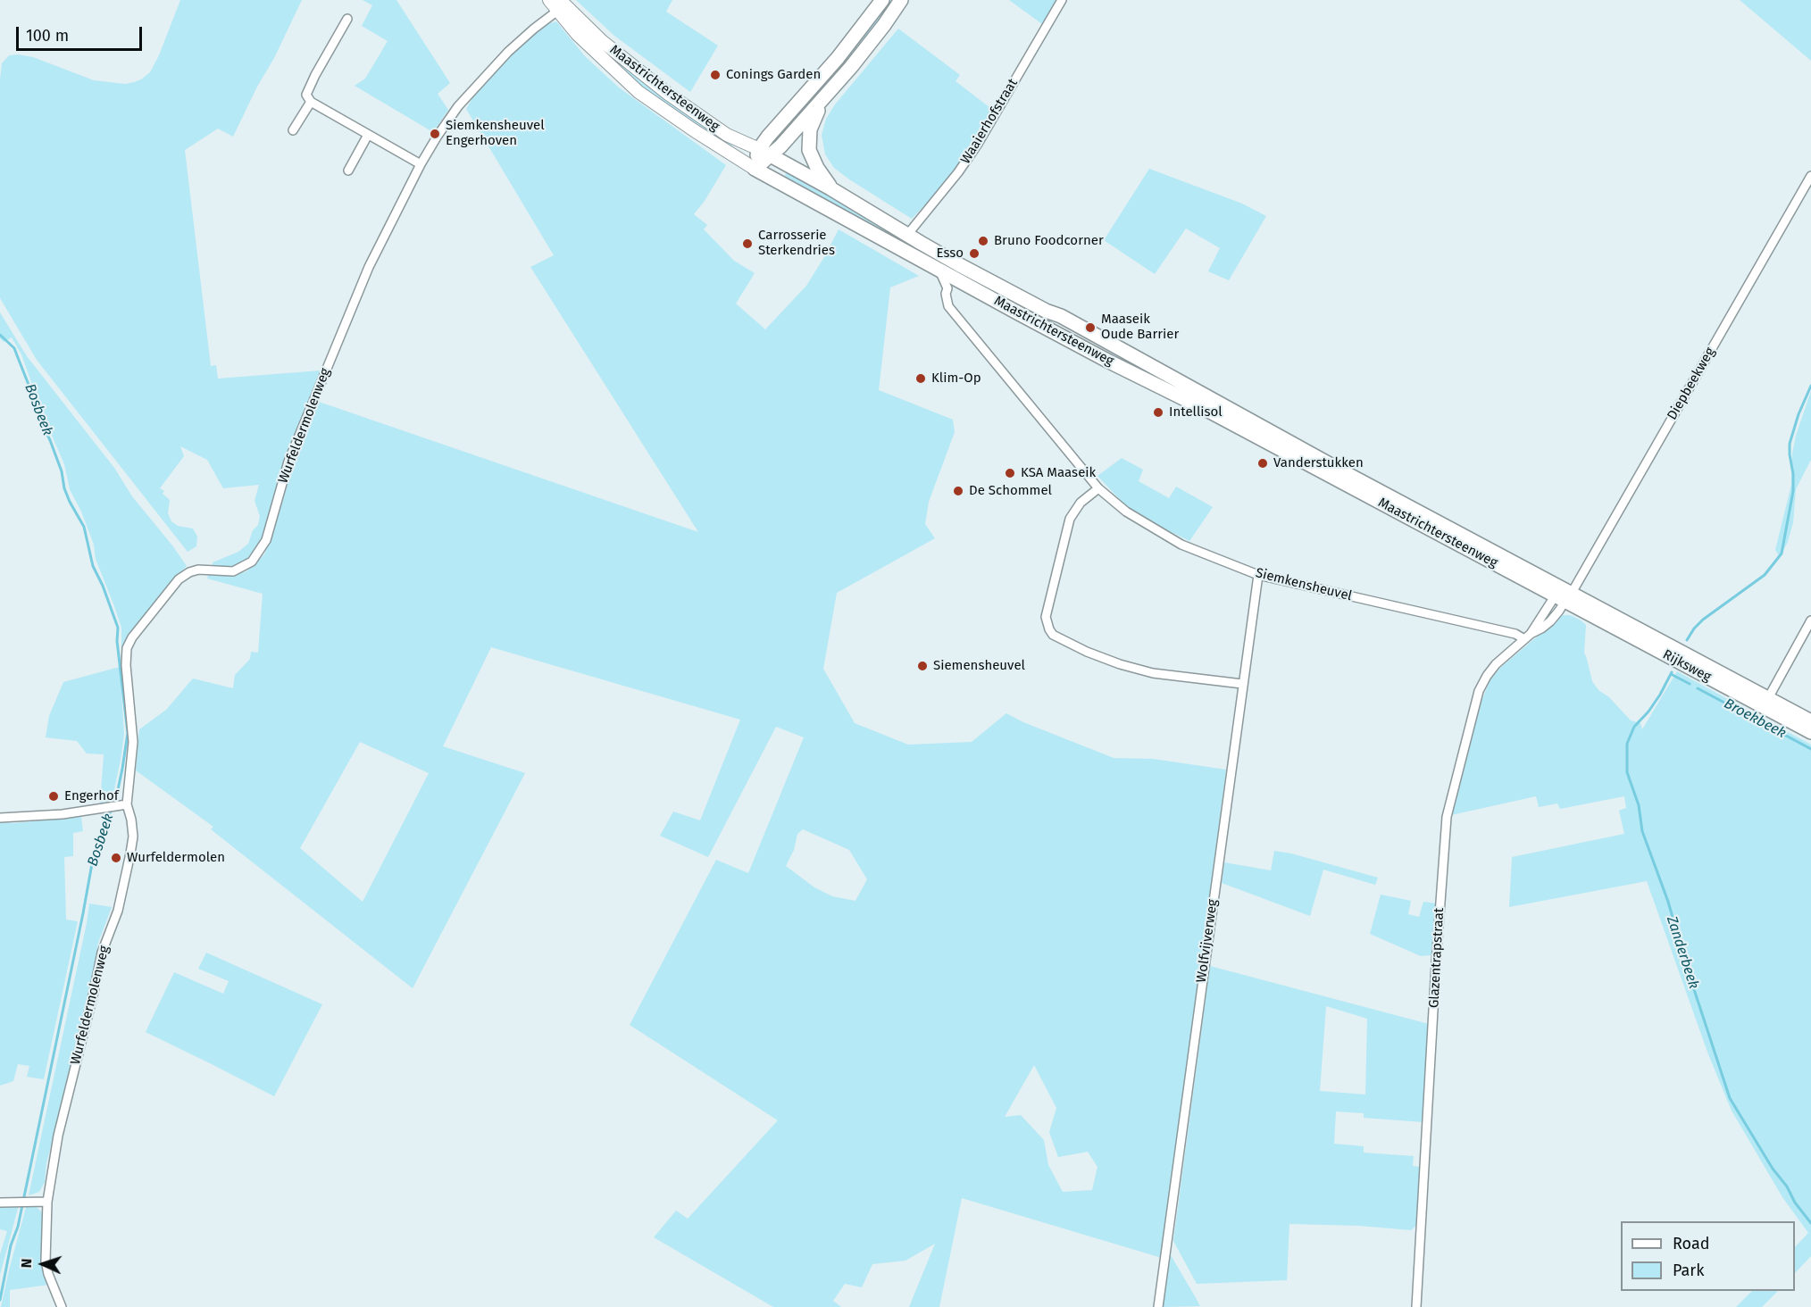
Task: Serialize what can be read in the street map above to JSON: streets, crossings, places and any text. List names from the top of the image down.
{
  "streets": {
    "main road": ["Maastrichtersteenweg", "Rijksweg"],
    "street": [
      "Waaierhofstraat",
      "Diepbeekweg",
      "Wurfeldermolenweg",
      "Siemkensheuvel",
      "Wolfvijverweg",
      "Glazentrapstraat"
    ]
  },
  "crossings": [
    ["Maastrichtersteenweg", "Waaierhofstraat"],
    ["Maastrichtersteenweg", "Diepbeekweg"],
    ["Maastrichtersteenweg", "Wurfeldermolenweg"],
    ["Maastrichtersteenweg", "Siemkensheuvel"],
    ["Maastrichtersteenweg", "Rijksweg"],
    ["Maastrichtersteenweg", "Glazentrapstraat"],
    ["Diepbeekweg", "Glazentrapstraat"],
    ["Siemkensheuvel", "Wolfvijverweg"],
    ["Siemkensheuvel", "Glazentrapstraat"]
  ],
  "water": ["Bosbeek", "Broekbeek", "Zanderbeek"],
  "places": [
    "Conings Garden",
    "Siemkensheuvel Engerhoven",
    "Bruno Foodcorner",
    "Carrosserie Sterkendries",
    "Esso",
    "Maaseik Oude Barrier",
    "Klim-Op",
    "Intellisol",
    "Vanderstukken",
    "KSA Maaseik",
    "De Schommel",
    "Siemensheuvel",
    "Engerhof",
    "Wurfeldermolen"
  ],
  "legend": ["Road", "Park"],
  "scale_bar": "100 m",
  "north": "left"
}
